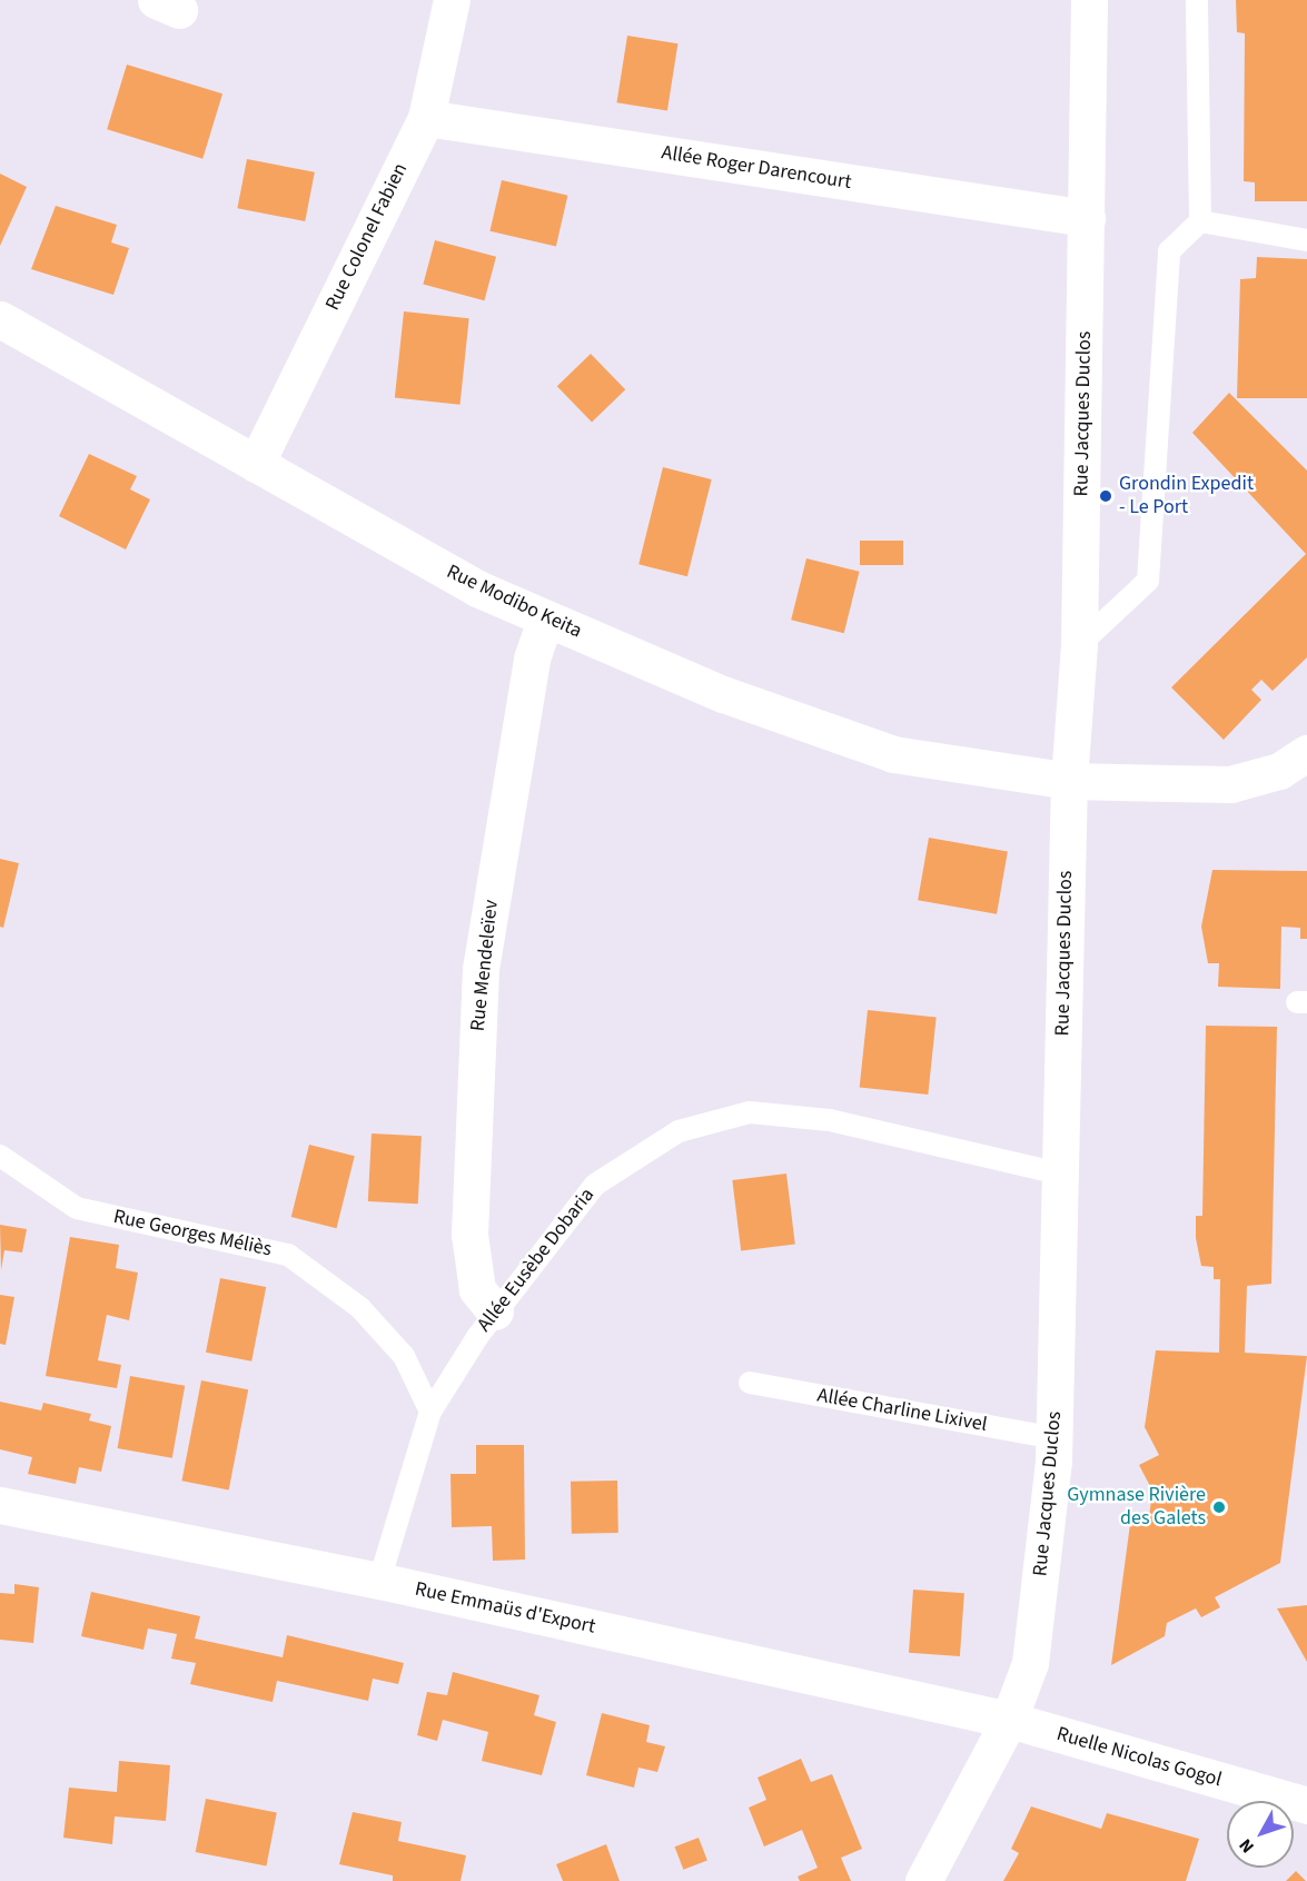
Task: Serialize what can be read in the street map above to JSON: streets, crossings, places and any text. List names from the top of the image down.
{
  "streets": {
    "street": [
      "Allée Roger Darencourt",
      "Rue Colonel Fabien",
      "Rue Jacques Duclos",
      "Rue Modibo Keita",
      "Rue Mendeleïev",
      "Rue Emmaüs d'Export",
      "Ruelle Nicolas Gogol"
    ],
    "lane": ["Rue Georges Méliès", "Allée Eusèbe Dobaria", "Allée Charline Lixivel"]
  },
  "crossings": [
    ["Allée Roger Darencourt", "Rue Colonel Fabien"],
    ["Allée Roger Darencourt", "Rue Jacques Duclos"],
    ["Rue Colonel Fabien", "Rue Modibo Keita"],
    ["Rue Jacques Duclos", "Rue Modibo Keita"],
    ["Rue Jacques Duclos", "Allée Eusèbe Dobaria"],
    ["Rue Jacques Duclos", "Allée Charline Lixivel"],
    ["Rue Jacques Duclos", "Rue Emmaüs d'Export"],
    ["Rue Jacques Duclos", "Ruelle Nicolas Gogol"],
    ["Rue Modibo Keita", "Rue Mendeleïev"],
    ["Rue Mendeleïev", "Allée Eusèbe Dobaria"],
    ["Rue Georges Méliès", "Allée Eusèbe Dobaria"],
    ["Rue Emmaüs d'Export", "Ruelle Nicolas Gogol"]
  ],
  "places": ["Grondin Expedit - Le Port", "Gymnase Rivière des Galets"],
  "north": "bottom left"
}
